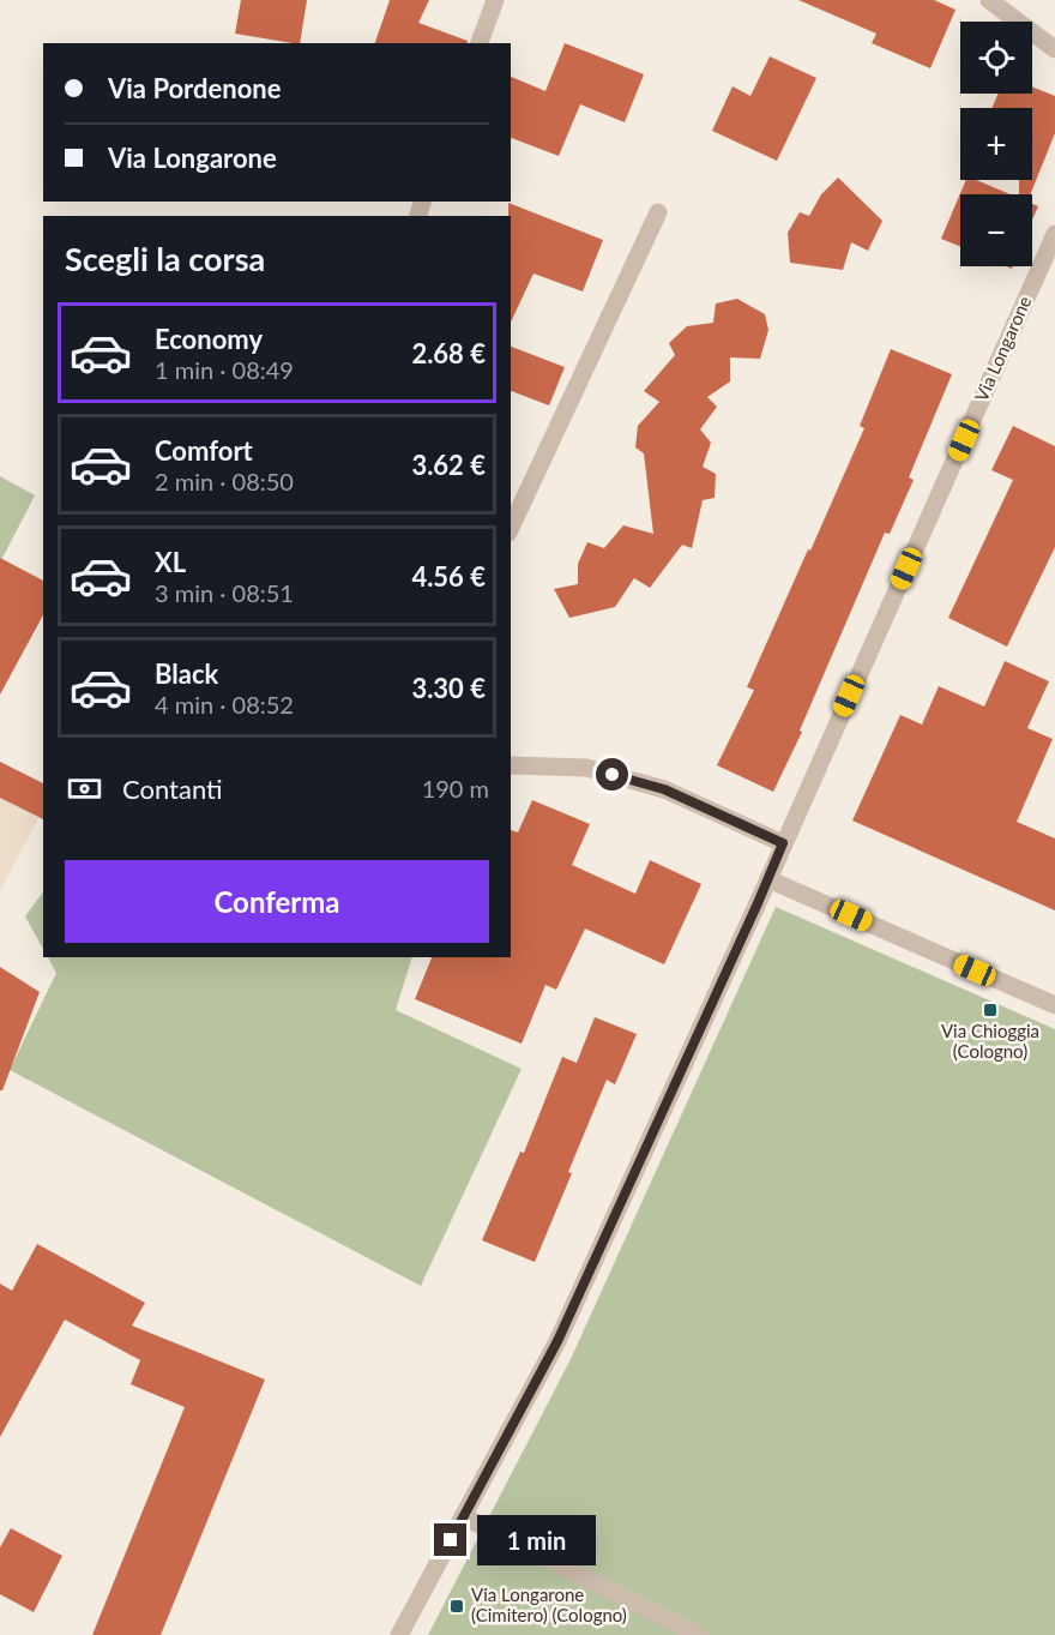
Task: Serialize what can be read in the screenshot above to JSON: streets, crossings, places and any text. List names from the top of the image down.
{
  "streets": {
    "street": ["Via Longarone"]
  },
  "places": {
    "transit": ["Via Chioggia (Cologno)", "Via Longarone (Cimitero) (Cologno)"]
  },
  "page": {
    "map_buttons": ["+", "−"],
    "banner": ["Via Pordenone", "Via Longarone"],
    "heading": "Scegli la corsa",
    "list": [
      {
        "name": "Economy",
        "note": "1 min · 08:49",
        "value": "2.68 €"
      },
      {
        "name": "Comfort",
        "note": "2 min · 08:50",
        "value": "3.62 €"
      },
      {
        "name": "XL",
        "note": "3 min · 08:51",
        "value": "4.56 €"
      },
      {
        "name": "Black",
        "note": "4 min · 08:52",
        "value": "3.30 €"
      }
    ],
    "pay": ["Contanti", "190 m"],
    "buttons": "Conferma",
    "bubble": "1 min"
  }
}
